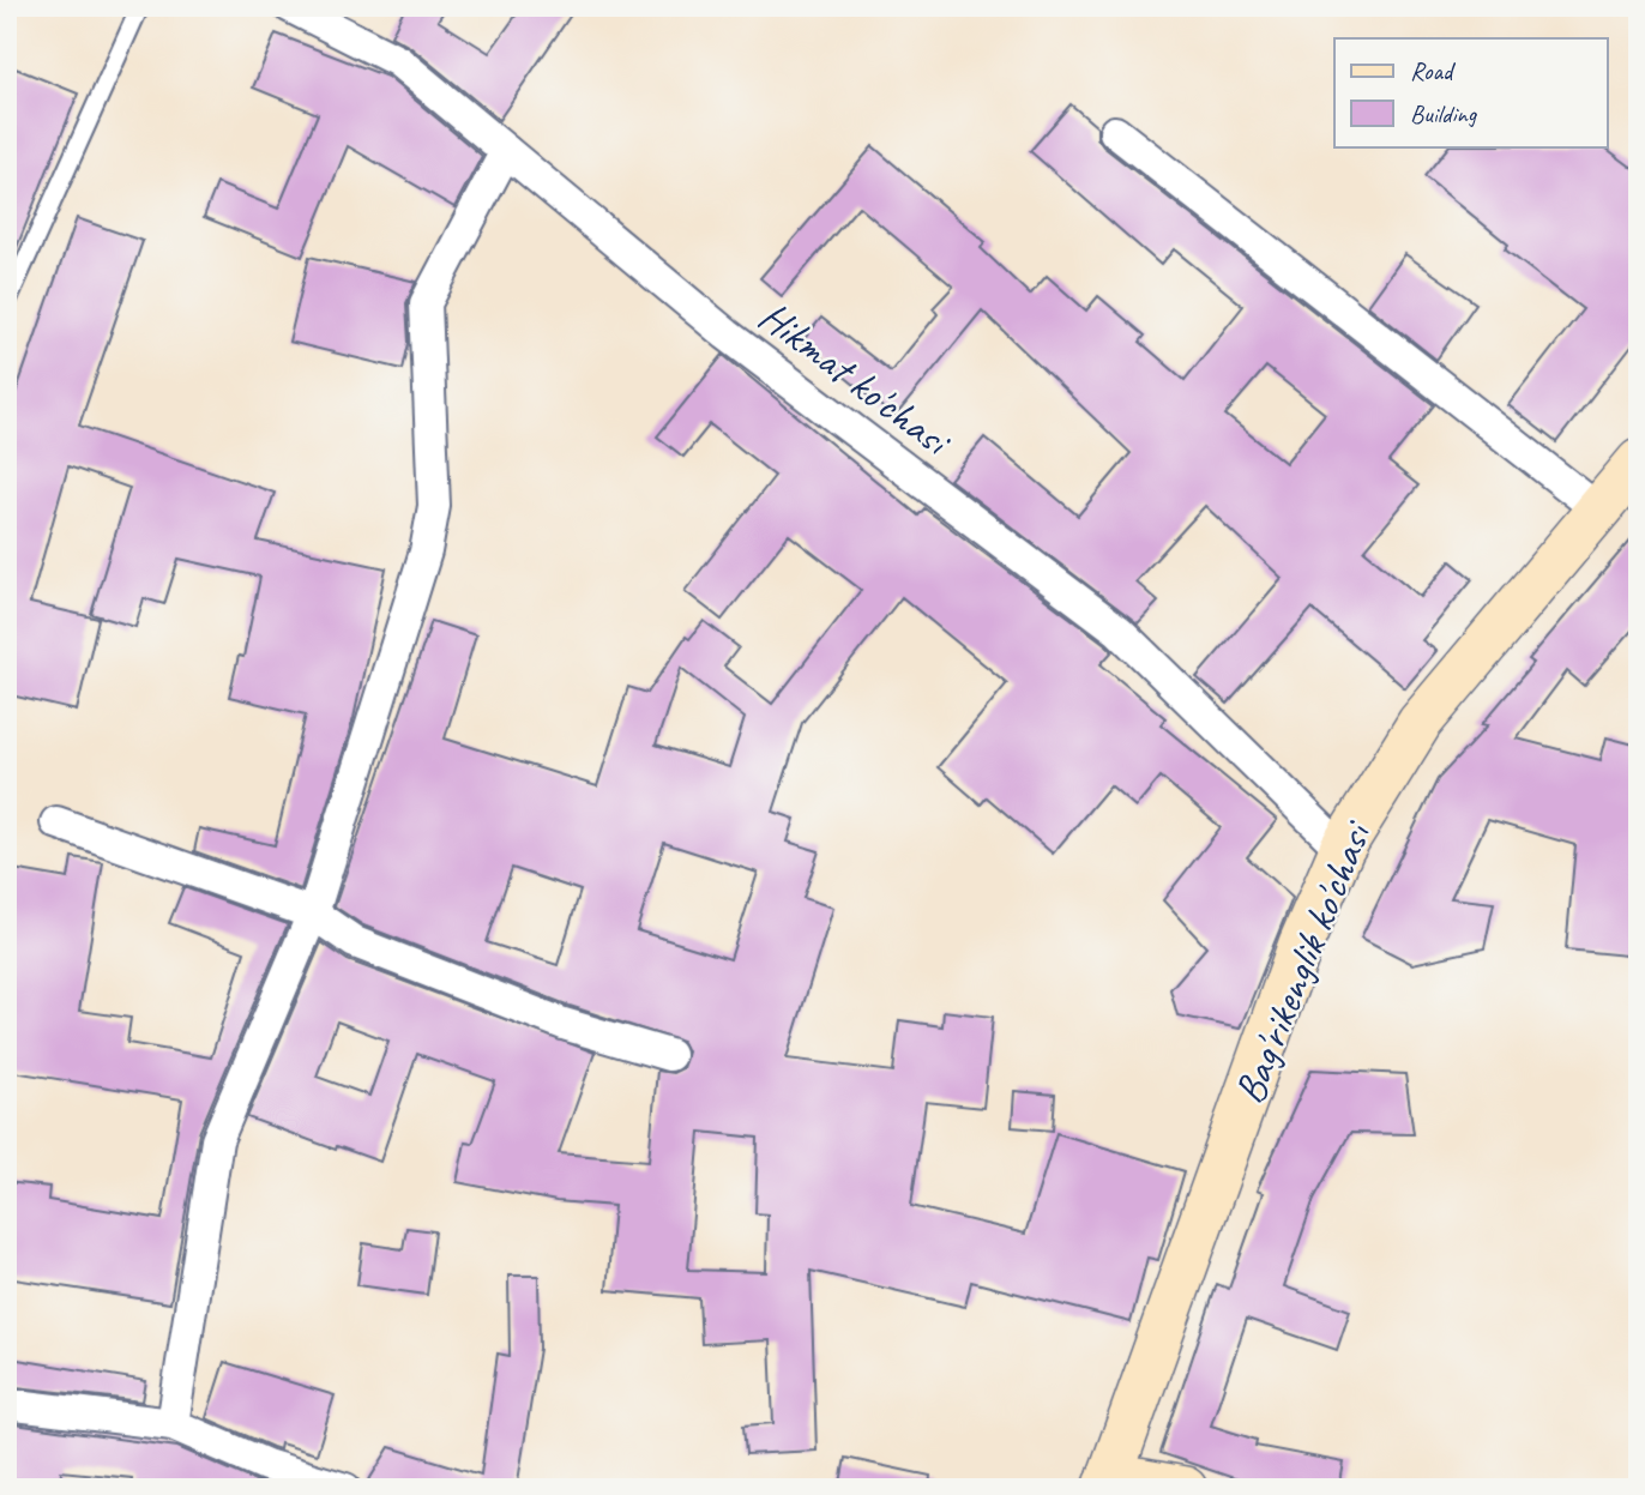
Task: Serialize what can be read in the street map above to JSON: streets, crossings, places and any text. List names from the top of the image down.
{
  "streets": {
    "main road": ["Bag'rikenglik ko'chasi"],
    "street": ["Hikmat ko'chasi"]
  },
  "crossings": [
    ["Hikmat ko'chasi", "Bag'rikenglik ko'chasi"]
  ],
  "legend": ["Road", "Building"]
}
